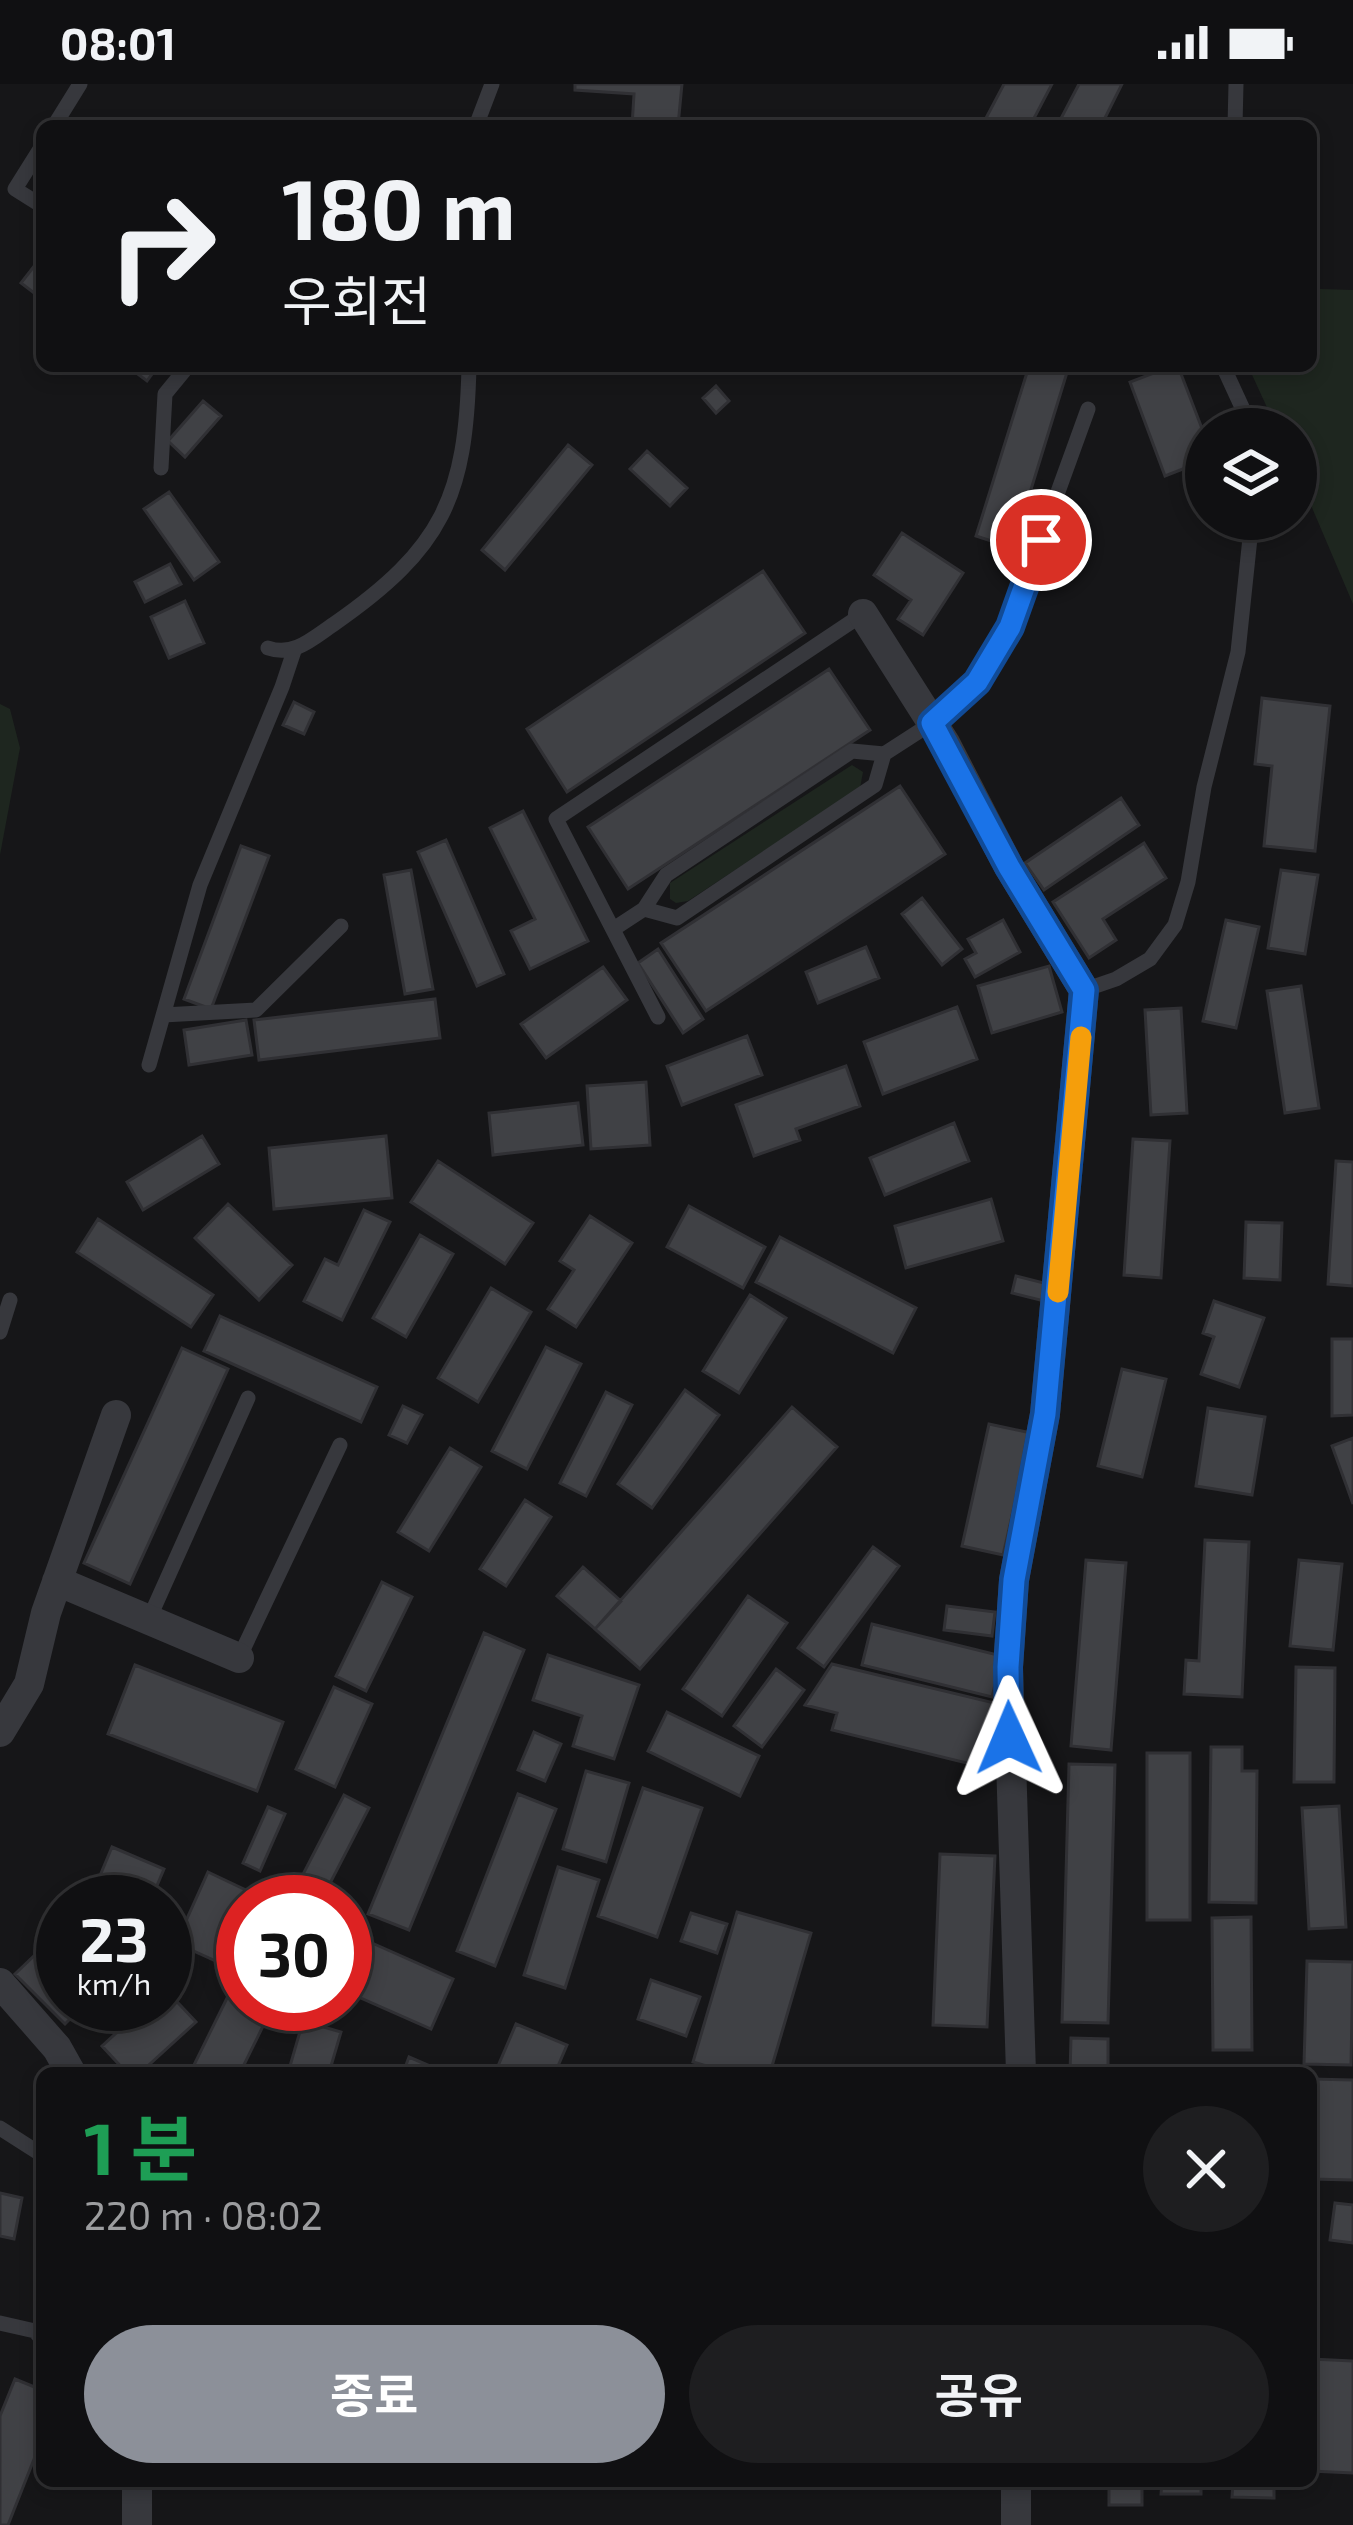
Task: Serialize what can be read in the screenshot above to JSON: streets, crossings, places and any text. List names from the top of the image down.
{
  "page": {
    "status": "08:01",
    "turn": ["180 m", "우회전"],
    "speed": "23 km/h",
    "limit": "30",
    "heading": ["1 분", "220 m · 08:02"],
    "buttons": ["종료", "공유"]
  }
}
